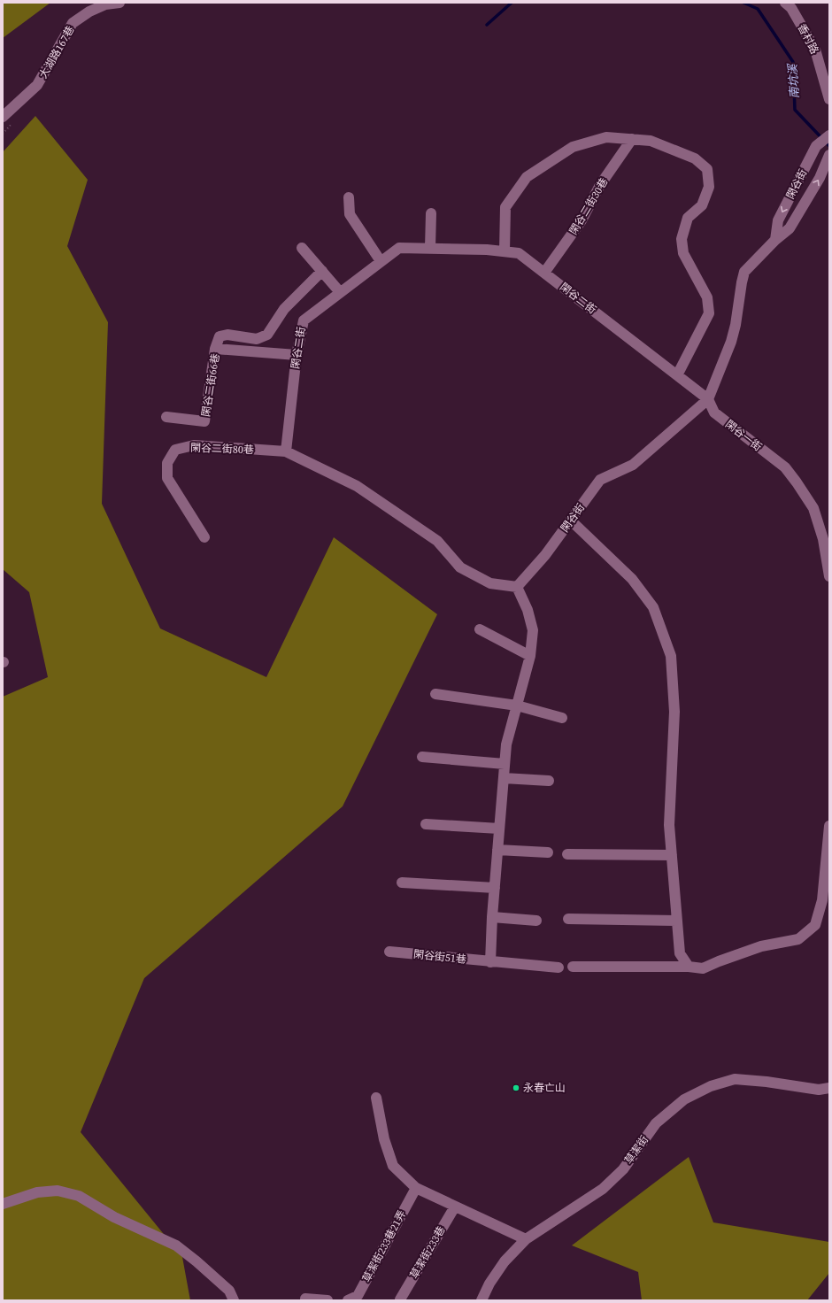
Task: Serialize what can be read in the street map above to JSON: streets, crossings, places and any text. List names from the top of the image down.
{
  "streets": {
    "street": [
      "香村路",
      "大湖路167巷",
      "閑谷街",
      "閑谷二街30巷",
      "閑谷二街",
      "閑谷二街66巷",
      "閑谷一街",
      "閑谷二街80巷",
      "閑谷街51巷",
      "草潔街",
      "草潔街233巷21弄",
      "草潔街233巷"
    ]
  },
  "crossings": [
    ["閑谷街", "閑谷二街"],
    ["閑谷街", "閑谷一街"],
    ["閑谷二街30巷", "閑谷二街"],
    ["閑谷二街", "閑谷二街66巷"],
    ["閑谷二街", "閑谷一街"],
    ["閑谷二街", "閑谷二街80巷"]
  ],
  "water": ["南坑溪"],
  "places": ["永春亡山"]
}
